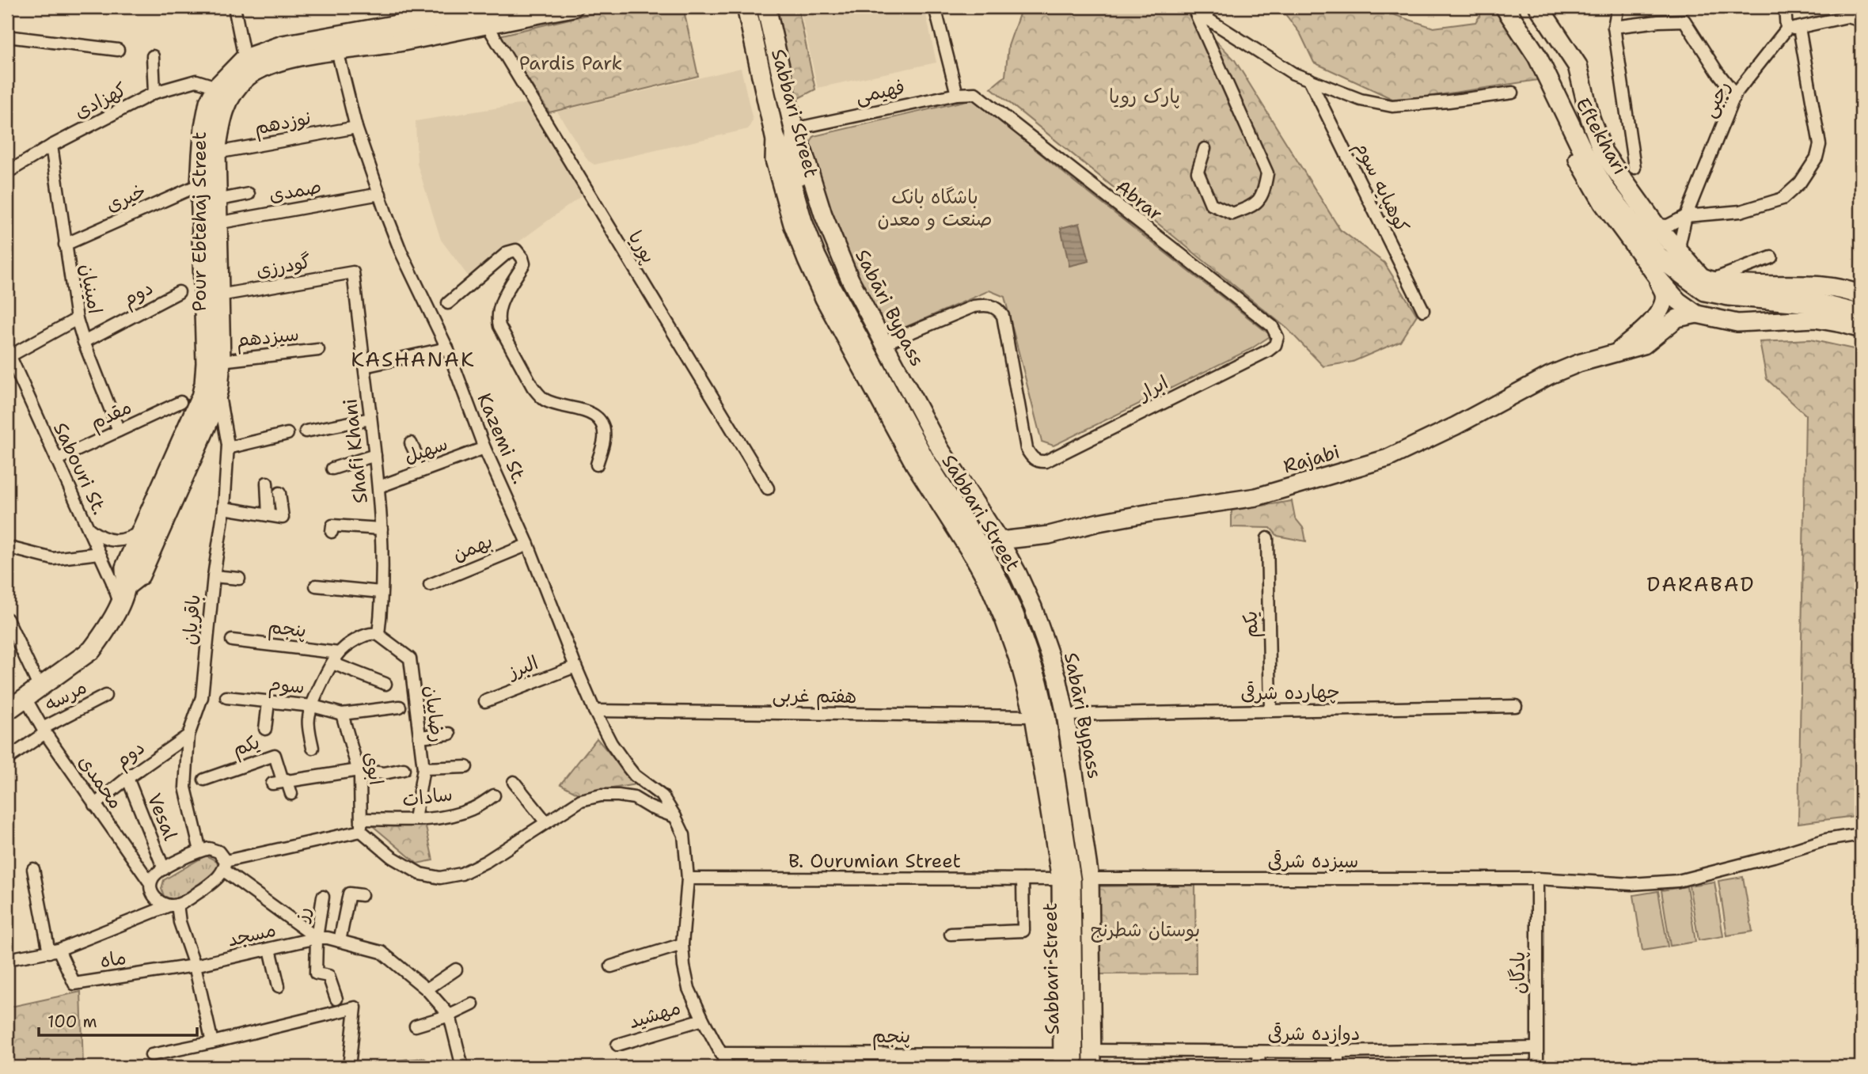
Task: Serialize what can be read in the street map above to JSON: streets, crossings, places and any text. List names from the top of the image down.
{
  "streets": {
    "main road": [
      "Sabbari Street",
      "Eftekhari",
      "Pour Ebtehaj Street",
      "Sabāri Bypass",
      "Rajabi"
    ],
    "street": [
      "فهیمی",
      "رجبی",
      "کهزادی",
      "نوزدهم",
      "کوهپایه سوم",
      "صمدی",
      "خیری",
      "پوریا",
      "گودرزی",
      "امینیان",
      "دوم",
      "سیزدهم",
      "ابرار",
      "مقدم",
      "Kazemi St.",
      "سهیل",
      "Shafi Khani",
      "Sabouri St.",
      "بهمن",
      "باقریان",
      "یکم",
      "پنجم",
      "البرز",
      "سوم",
      "چهارده شرقی",
      "مرسه",
      "هفتم غربی",
      "رضاییان",
      "ابوی",
      "محمدی",
      "سادات",
      "Vesal",
      "B. Ourumian Street",
      "سیزده شرقی",
      "رز",
      "مسجد",
      "ماه",
      "پادگان",
      "مهشید",
      "دوازده شرقی"
    ]
  },
  "crossings": [
    ["فهیمی", "Sabāri Bypass"],
    ["فهیمی", "ابرار"],
    ["رجبی", "Eftekhari"],
    ["کهزادی", "Pour Ebtehaj Street"],
    ["کهزادی", "امینیان"],
    ["Sabbari Street", "Sabāri Bypass"],
    ["Sabbari Street", "پنجم"],
    ["Sabbari Street", "چهارده شرقی"],
    ["Sabbari Street", "هفتم غربی"],
    ["Sabbari Street", "B. Ourumian Street"],
    ["Sabbari Street", "سیزده شرقی"],
    ["نوزدهم", "Pour Ebtehaj Street"],
    ["نوزدهم", "Kazemi St."],
    ["صمدی", "Pour Ebtehaj Street"],
    ["صمدی", "Kazemi St."],
    ["خیری", "Pour Ebtehaj Street"],
    ["خیری", "امینیان"],
    ["Pour Ebtehaj Street", "پوریا"],
    ["Pour Ebtehaj Street", "گودرزی"],
    ["Pour Ebtehaj Street", "سیزدهم"],
    ["Pour Ebtehaj Street", "Kazemi St."],
    ["Pour Ebtehaj Street", "Sabouri St."],
    ["Pour Ebtehaj Street", "باقریان"],
    ["Pour Ebtehaj Street", "محمدی"],
    ["گودرزی", "Shafi Khani"],
    ["امینیان", "دوم"],
    ["امینیان", "مقدم"],
    ["دوم", "باقریان"],
    ["دوم", "محمدی"],
    ["دوم", "Vesal"],
    ["Sabāri Bypass", "ابرار"],
    ["Sabāri Bypass", "Rajabi"],
    ["Sabāri Bypass", "چهارده شرقی"],
    ["Sabāri Bypass", "هفتم غربی"],
    ["مقدم", "Sabouri St."],
    ["Kazemi St.", "سهیل"],
    ["Kazemi St.", "بهمن"],
    ["Kazemi St.", "پنجم"],
    ["Kazemi St.", "البرز"],
    ["Kazemi St.", "هفتم غربی"],
    ["Kazemi St.", "B. Ourumian Street"],
    ["Kazemi St.", "مهشید"],
    ["سهیل", "Shafi Khani"],
    ["Shafi Khani", "رضاییان"],
    ["یکم", "چهارده شرقی"],
    ["سوم", "ابوی"],
    ["چهارده شرقی", "هفتم غربی"],
    ["مرسه", "محمدی"],
    ["رضاییان", "سادات"],
    ["ابوی", "سادات"],
    ["B. Ourumian Street", "سیزده شرقی"],
    ["سیزده شرقی", "پادگان"],
    ["رز", "مسجد"],
    ["مسجد", "ماه"],
    ["پادگان", "دوازده شرقی"]
  ],
  "districts": ["KASHANAK", "DARABAD"],
  "parks": [
    "Pardis Park",
    "پارک رویا",
    "باشگاه بانک صنعت و معدن",
    "بوستان شطرنج"
  ],
  "scale_bar": "100 m"
}
